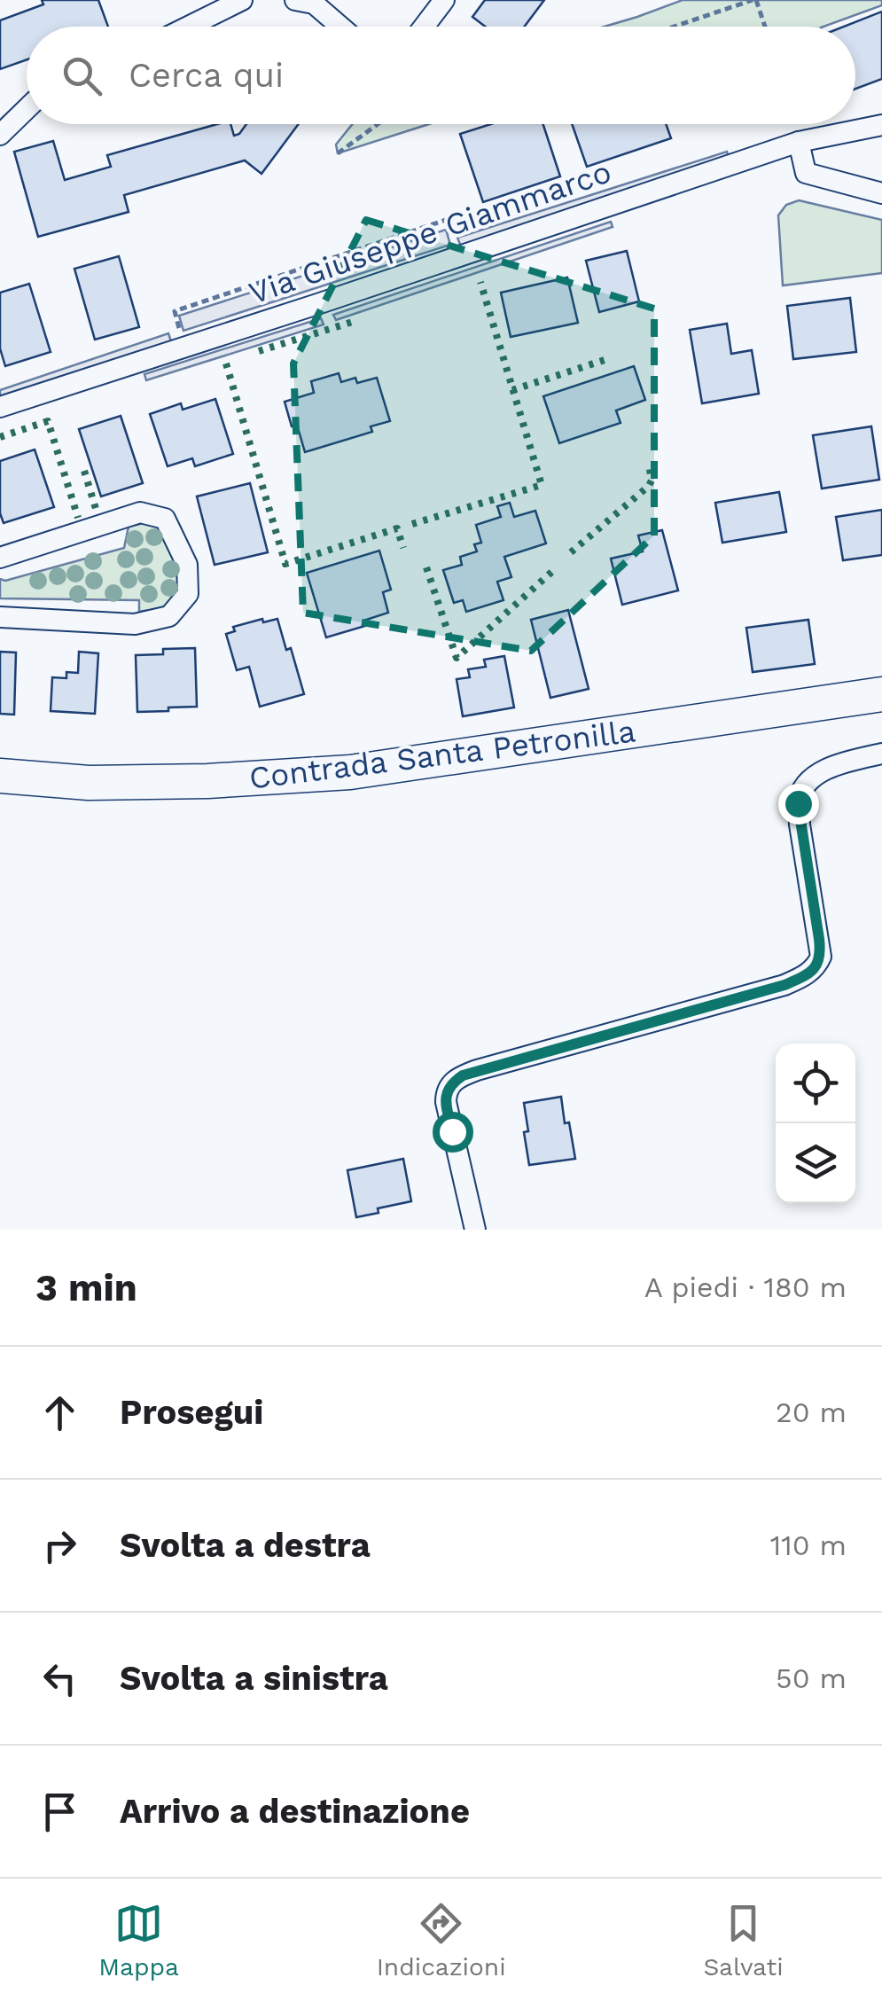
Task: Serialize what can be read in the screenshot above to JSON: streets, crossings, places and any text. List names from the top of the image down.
{
  "streets": {
    "main road": ["Contrada Santa Petronilla"],
    "street": ["Via Giuseppe Giammarco"]
  },
  "page": {
    "search": "Cerca qui",
    "heading": ["3 min", "A piedi · 180 m"],
    "list": [
      ["Prosegui", "20 m"],
      ["Svolta a destra", "110 m"],
      ["Svolta a sinistra", "50 m"],
      "Arrivo a destinazione"
    ],
    "nav": ["Mappa", "Indicazioni", "Salvati"]
  }
}
